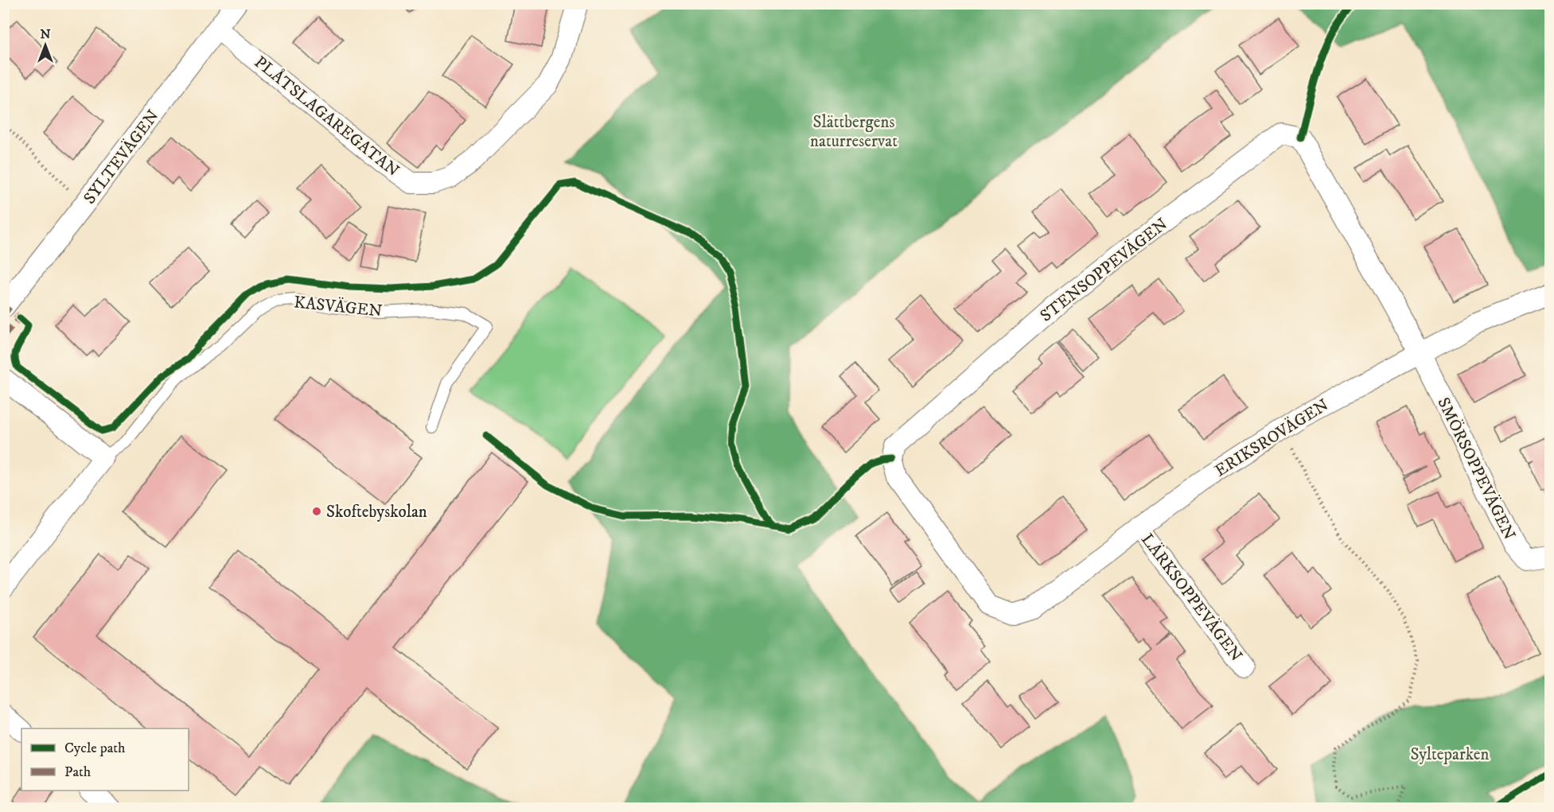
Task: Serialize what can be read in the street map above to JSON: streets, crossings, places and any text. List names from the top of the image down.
{
  "streets": {
    "street": [
      "PLÅTSLAGAREGATAN",
      "SYLTEVÄGEN",
      "STENSOPPEVÄGEN",
      "KASVÄGEN",
      "ERIKSROVÄGEN",
      "SMÖRSOPPEVÄGEN",
      "LÄRKSOPPEVÄGEN"
    ]
  },
  "crossings": [
    ["PLÅTSLAGAREGATAN", "SYLTEVÄGEN"],
    ["STENSOPPEVÄGEN", "ERIKSROVÄGEN"],
    ["STENSOPPEVÄGEN", "SMÖRSOPPEVÄGEN"],
    ["ERIKSROVÄGEN", "SMÖRSOPPEVÄGEN"],
    ["ERIKSROVÄGEN", "LÄRKSOPPEVÄGEN"]
  ],
  "parks": ["Slättbergens naturreservat", "Sylteparken"],
  "places": ["Skoftebyskolan"],
  "legend": ["Cycle path", "Path"],
  "north": "top"
}
